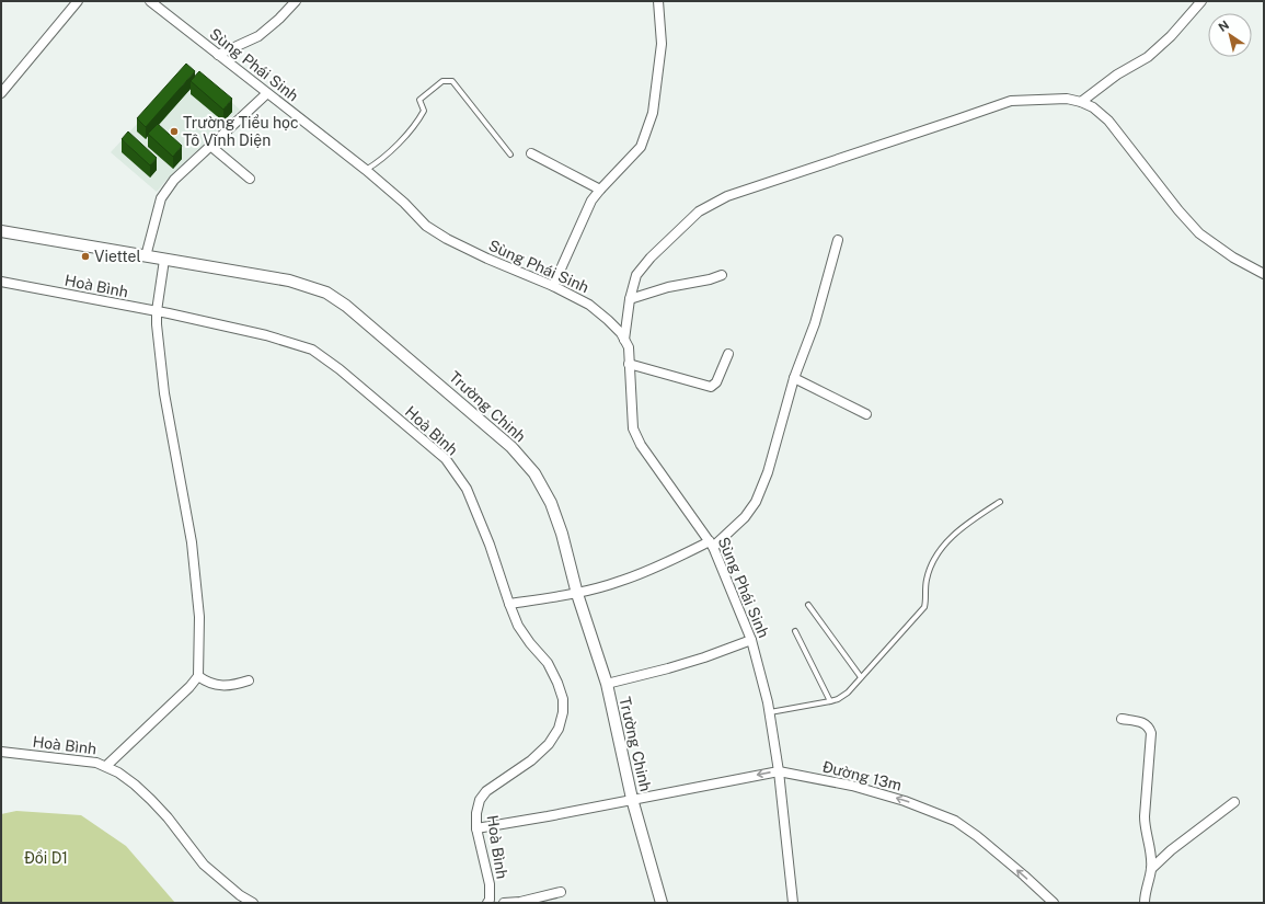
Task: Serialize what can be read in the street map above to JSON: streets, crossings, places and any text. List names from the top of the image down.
{
  "streets": {
    "street": [
      "Sùng Phái Sinh",
      "Hoà Bình",
      "Trường Chinh",
      "Đường 13m"
    ]
  },
  "crossings": [
    ["Sùng Phái Sinh", "Đường 13m"],
    ["Hoà Bình", "Đường 13m"],
    ["Trường Chinh", "Đường 13m"]
  ],
  "one_way": ["Đường 13m"],
  "parks": ["Đồi D1"],
  "places": ["Trường Tiểu học Tô Vĩnh Diện", "Viettel"],
  "north": "top left"
}
